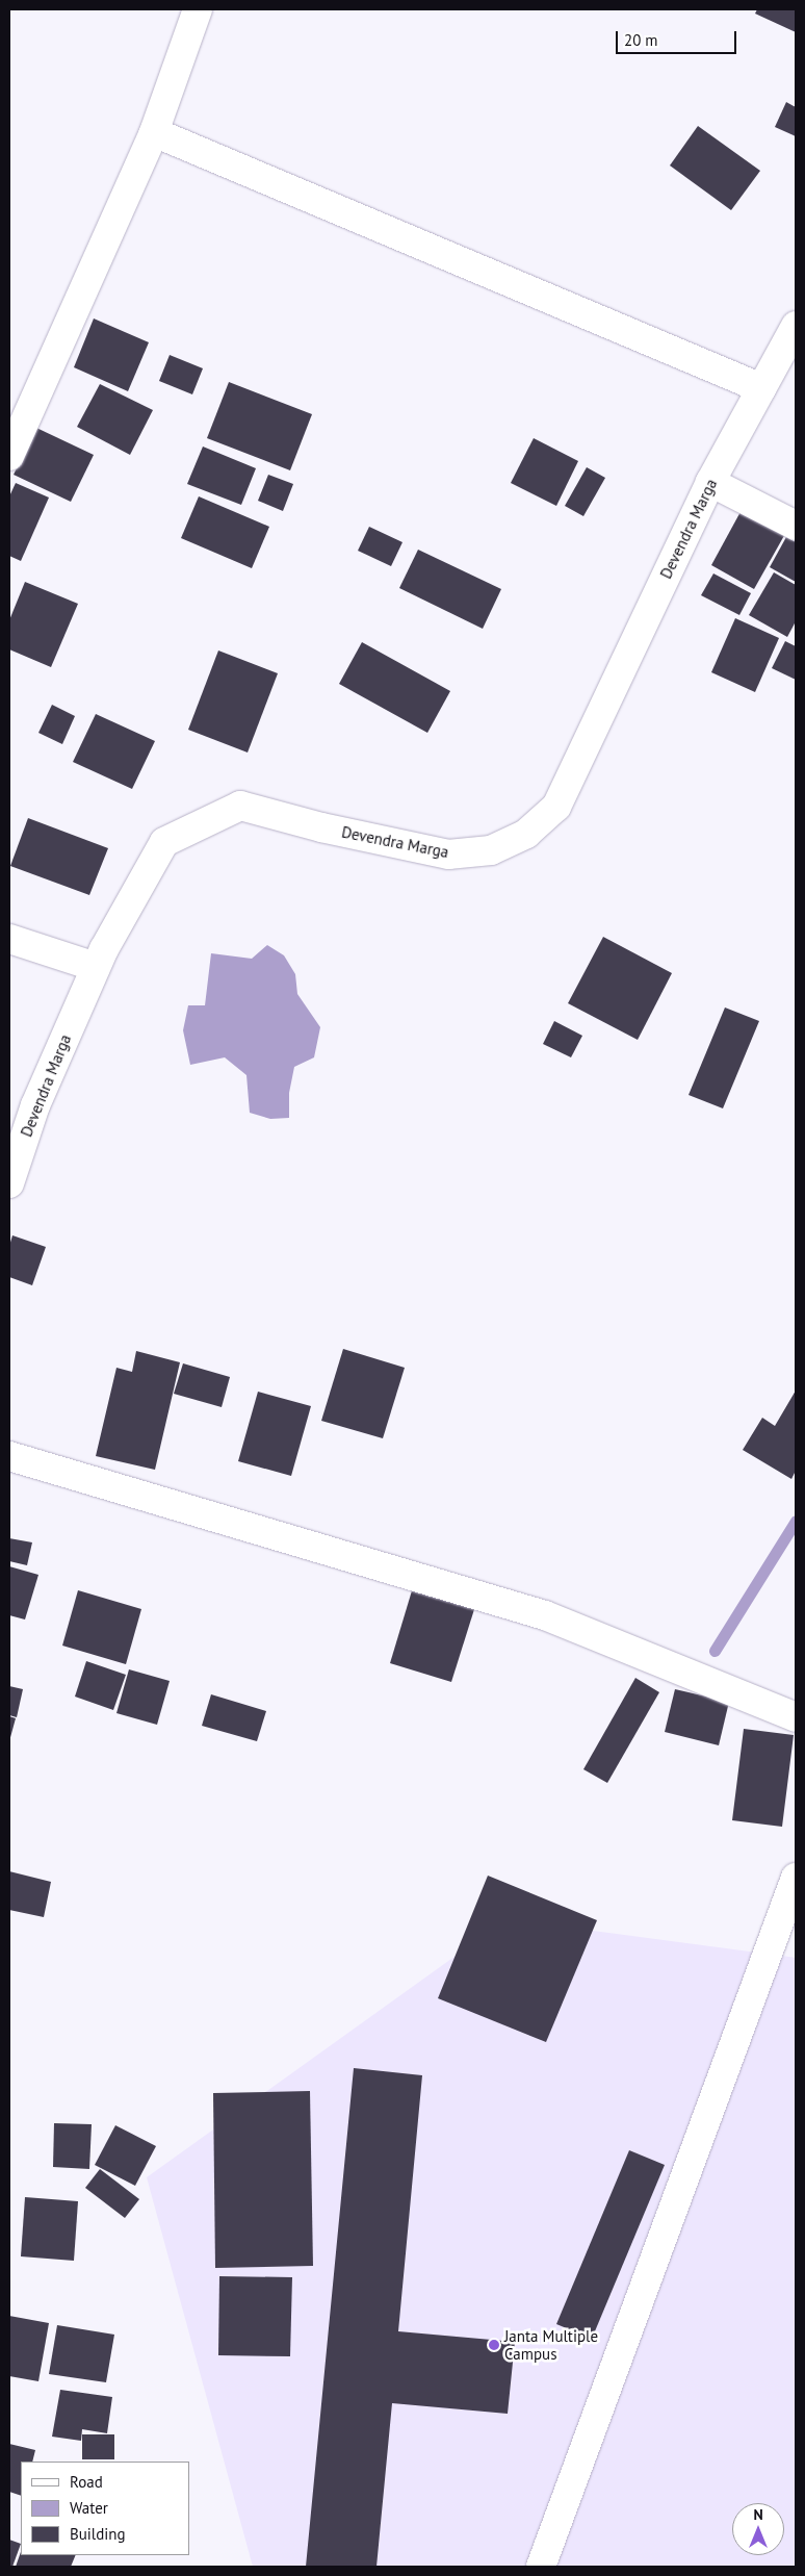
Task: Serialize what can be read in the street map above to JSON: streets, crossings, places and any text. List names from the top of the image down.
{
  "streets": {
    "street": ["Devendra Marga"]
  },
  "places": ["Janta Multiple Campus"],
  "legend": ["Road", "Water", "Building"],
  "scale_bar": "20 m",
  "north": "top"
}
